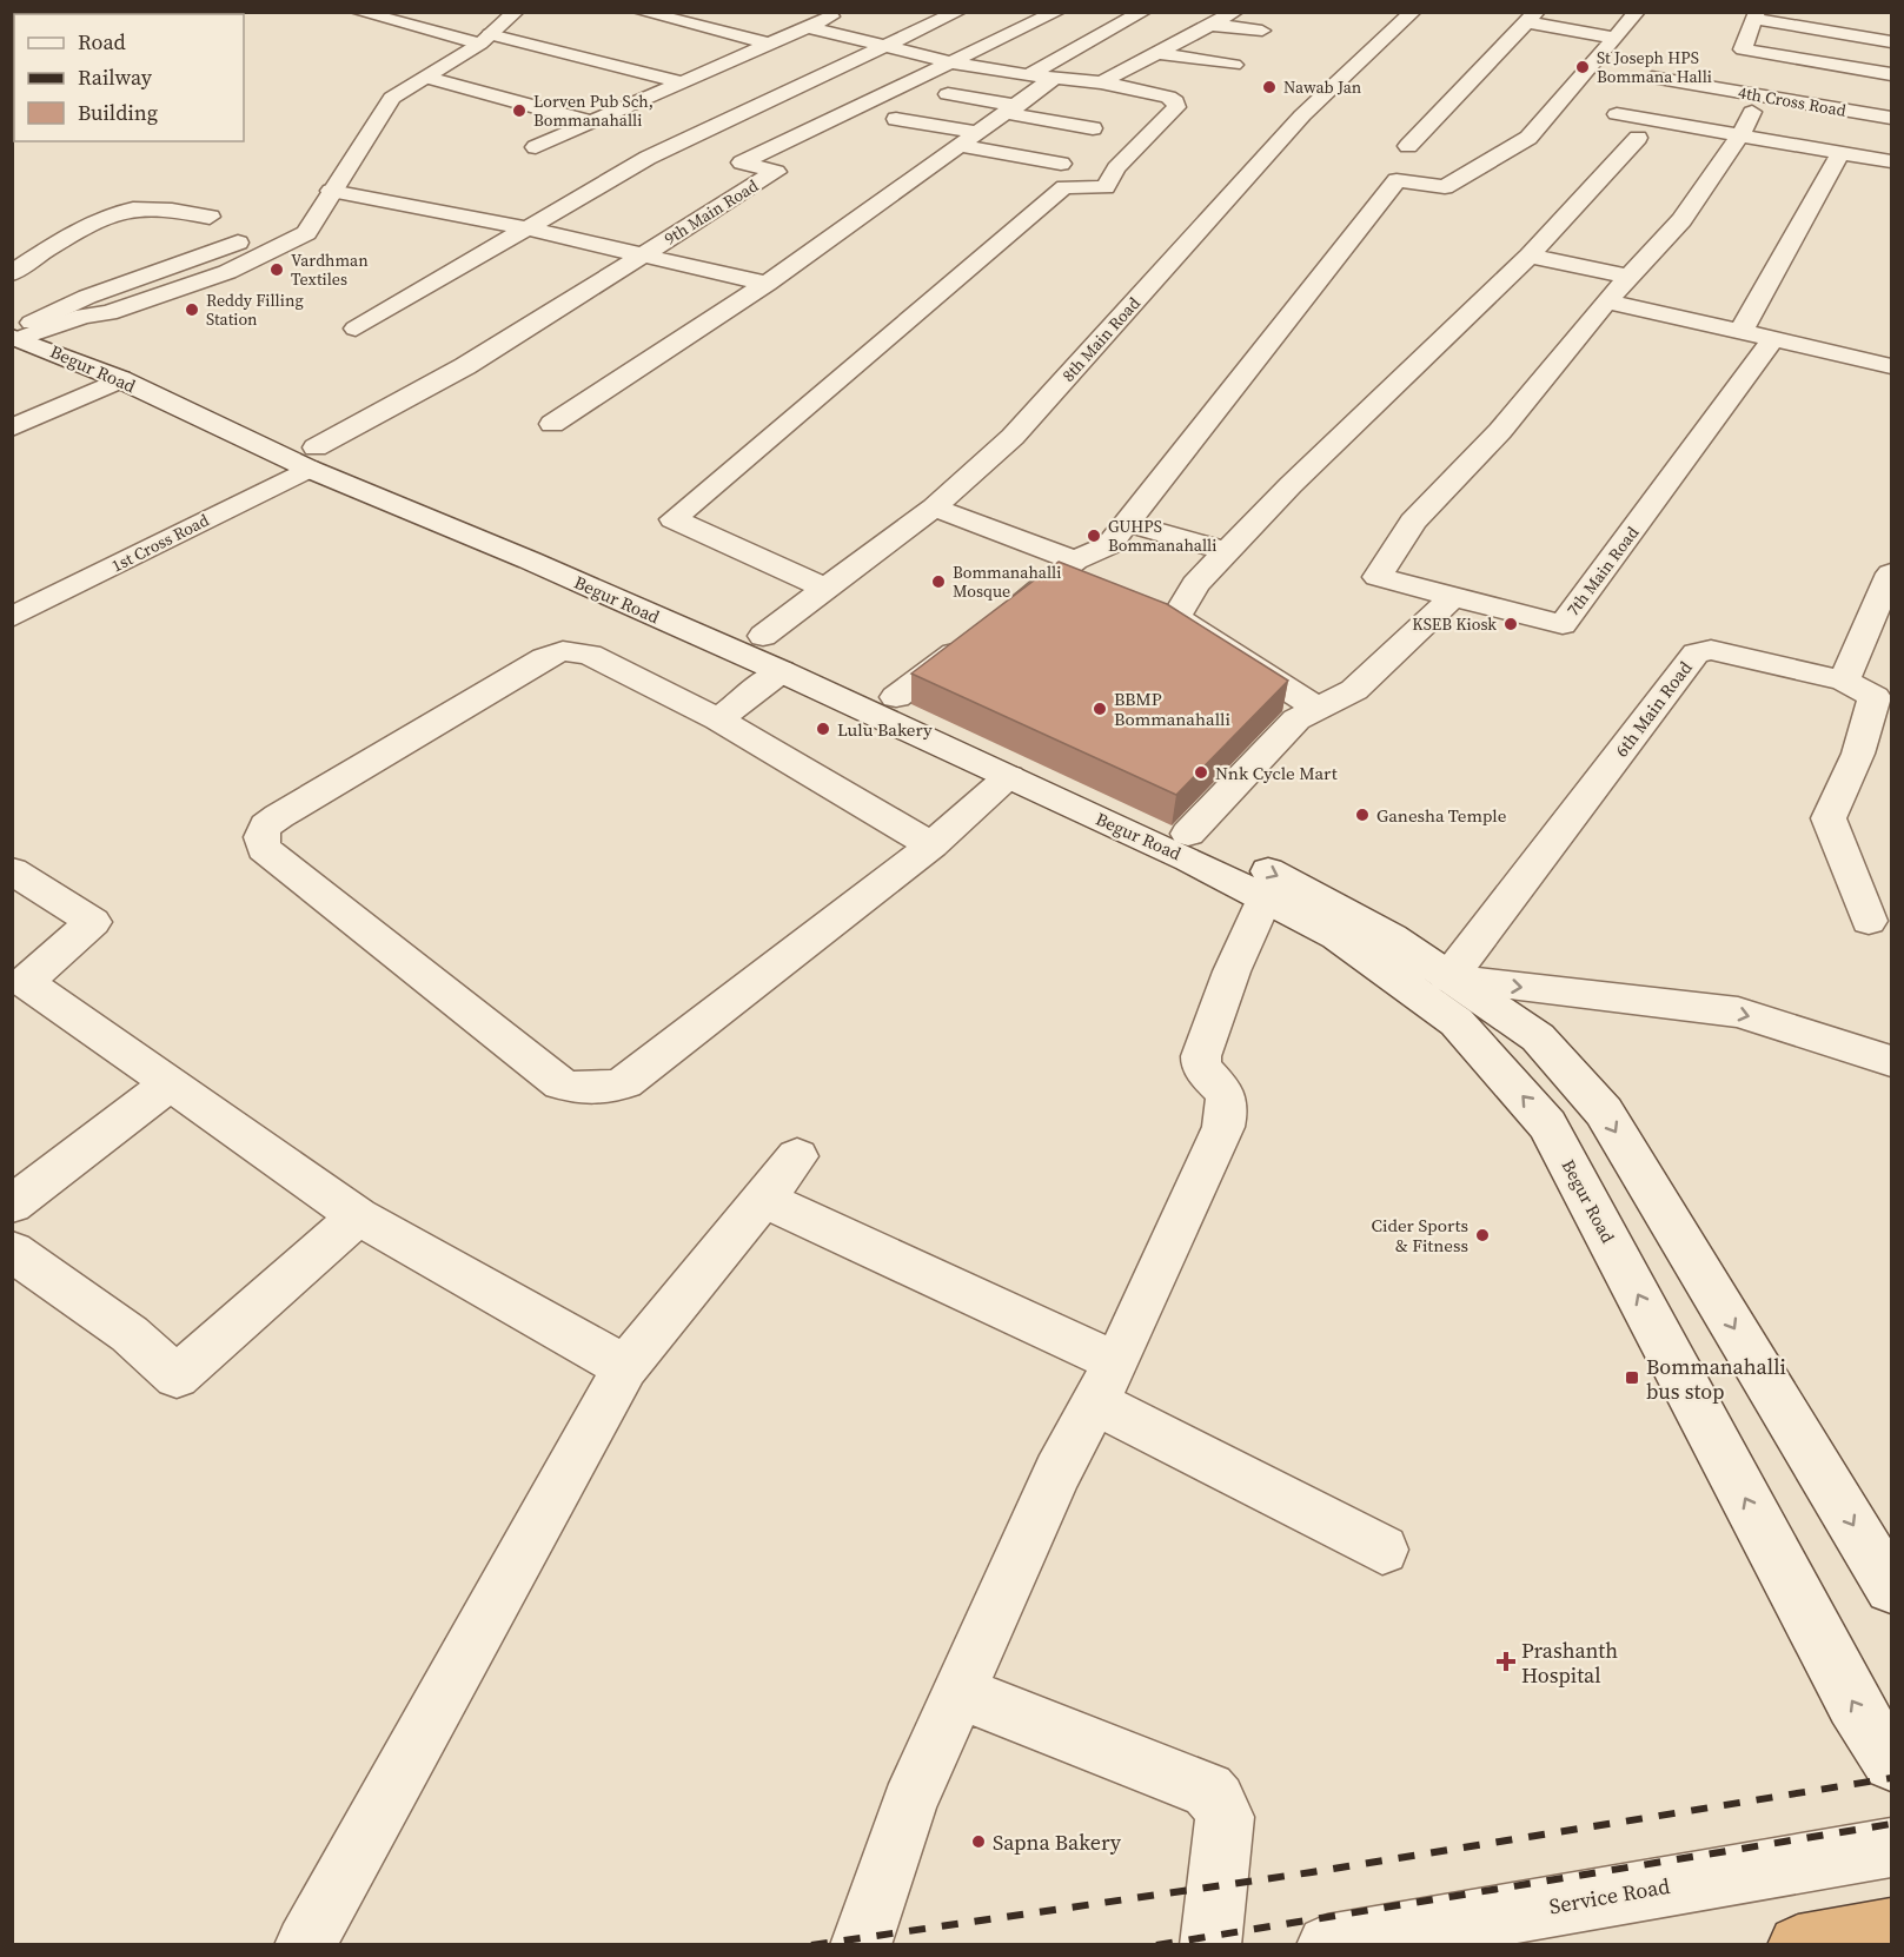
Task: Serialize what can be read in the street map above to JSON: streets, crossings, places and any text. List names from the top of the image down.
{
  "streets": {
    "street": [
      "4th Cross Road",
      "9th Main Road",
      "8th Main Road",
      "Begur Road",
      "1st Cross Road",
      "7th Main Road",
      "6th Main Road",
      "Service Road"
    ]
  },
  "crossings": [
    ["9th Main Road", "Begur Road"],
    ["9th Main Road", "1st Cross Road"],
    ["8th Main Road", "Begur Road"],
    ["Begur Road", "1st Cross Road"],
    ["Begur Road", "6th Main Road"]
  ],
  "places": {
    "other": [
      "St Joseph HPS Bommana Halli",
      "Nawab Jan",
      "Lorven Pub Sch, Bommanahalli",
      "Vardhman Textiles",
      "Reddy Filling Station",
      "GUHPS Bommanahalli",
      "Bommanahalli Mosque",
      "KSEB Kiosk",
      "BBMP Bommanahalli",
      "Lulu Bakery",
      "Nnk Cycle Mart",
      "Ganesha Temple",
      "Cider Sports & Fitness",
      "Sapna Bakery"
    ],
    "transit": ["Bommanahalli bus stop"],
    "health": ["Prashanth Hospital"]
  },
  "legend": ["Road", "Railway", "Building"]
}
